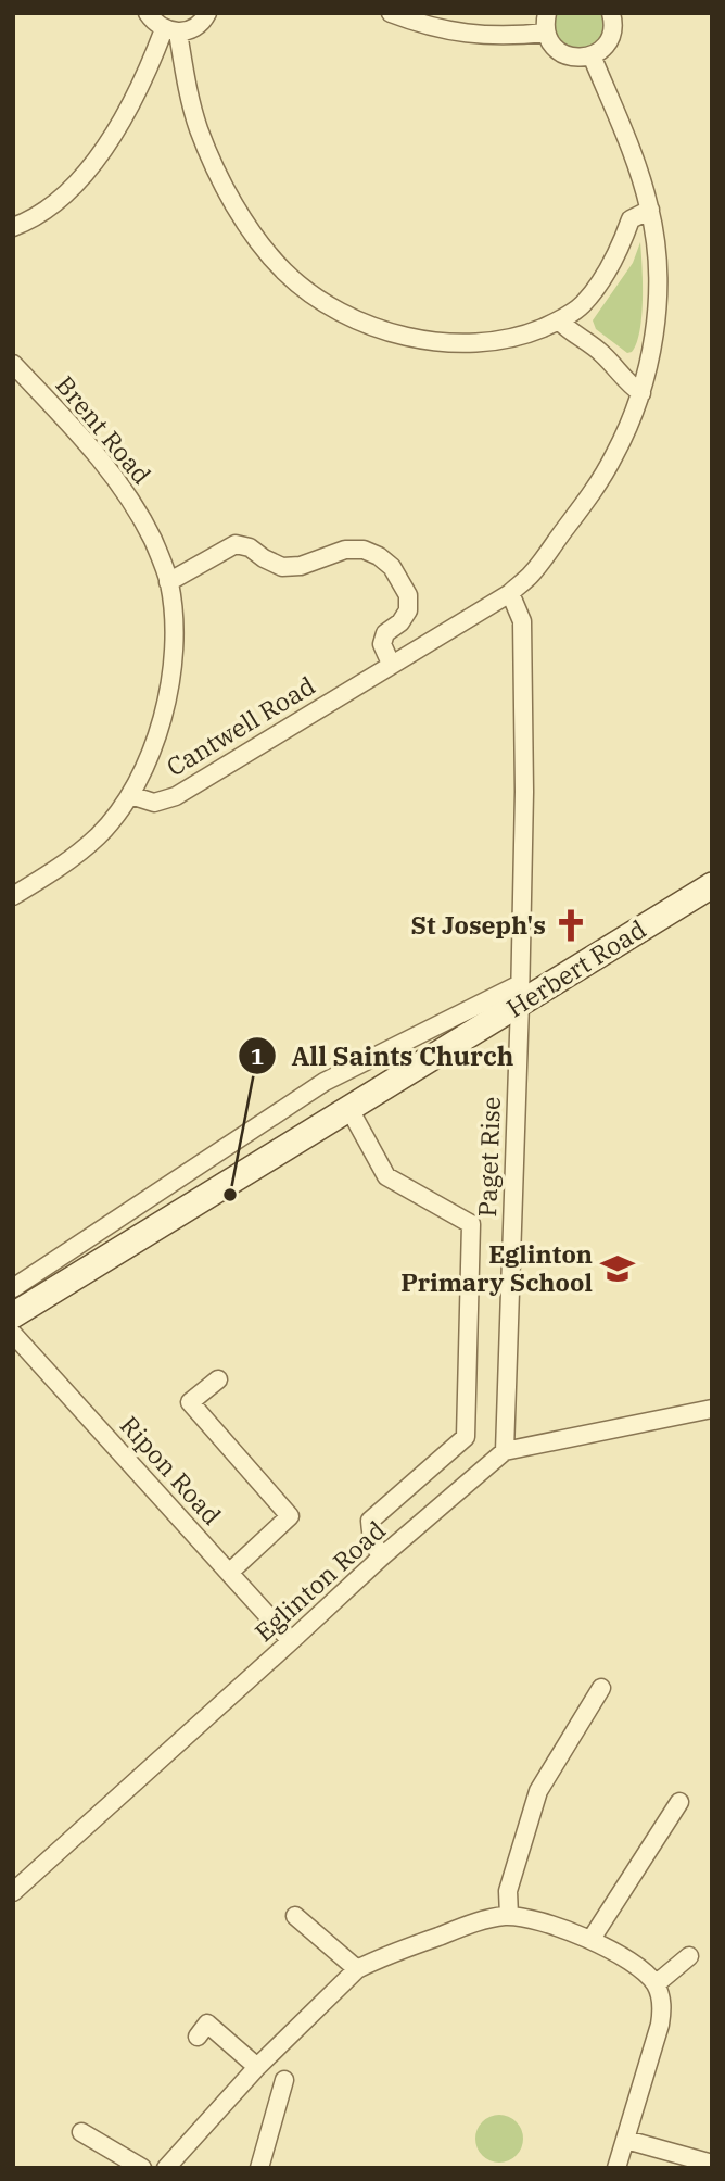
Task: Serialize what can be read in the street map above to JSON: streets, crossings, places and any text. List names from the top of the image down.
{
  "streets": {
    "street": [
      "Brent Road",
      "Cantwell Road",
      "Herbert Road",
      "Paget Rise",
      "Ripon Road",
      "Eglinton Road"
    ]
  },
  "crossings": [
    ["Brent Road", "Cantwell Road"],
    ["Cantwell Road", "Paget Rise"],
    ["Herbert Road", "Paget Rise"],
    ["Paget Rise", "Eglinton Road"],
    ["Ripon Road", "Eglinton Road"]
  ],
  "places": {
    "church": ["St Joseph's"],
    "other": ["All Saints Church"],
    "school or university": ["Eglinton Primary School"]
  }
}
